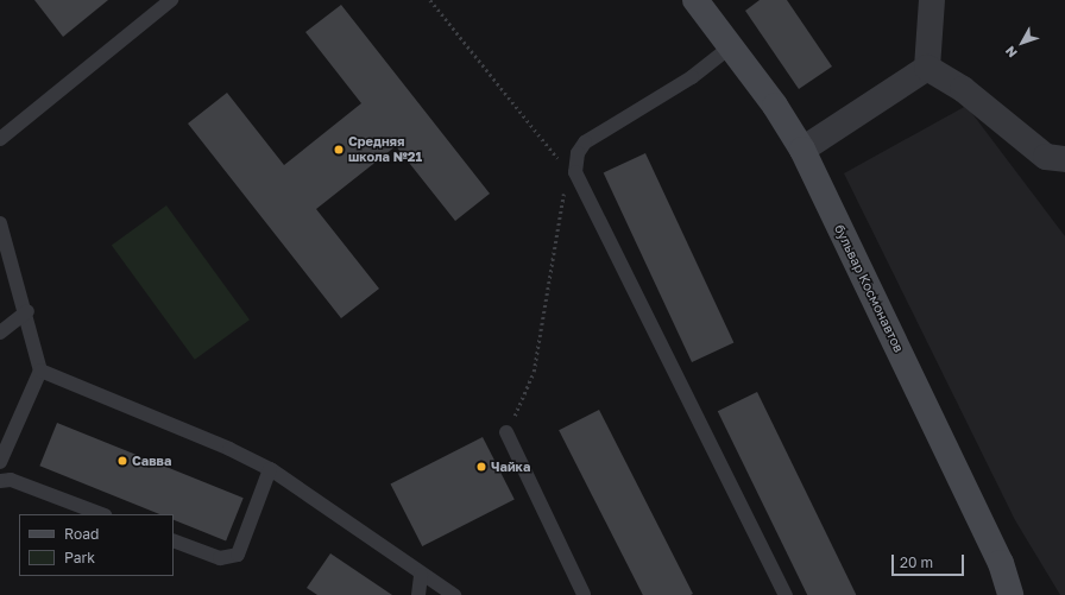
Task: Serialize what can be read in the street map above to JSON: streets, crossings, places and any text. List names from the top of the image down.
{
  "streets": {
    "street": ["бульвар Космонавтов"]
  },
  "places": ["Средняя школа №21", "Савва", "Чайка"],
  "legend": ["Road", "Park"],
  "scale_bar": "20 m",
  "north": "bottom left"
}
